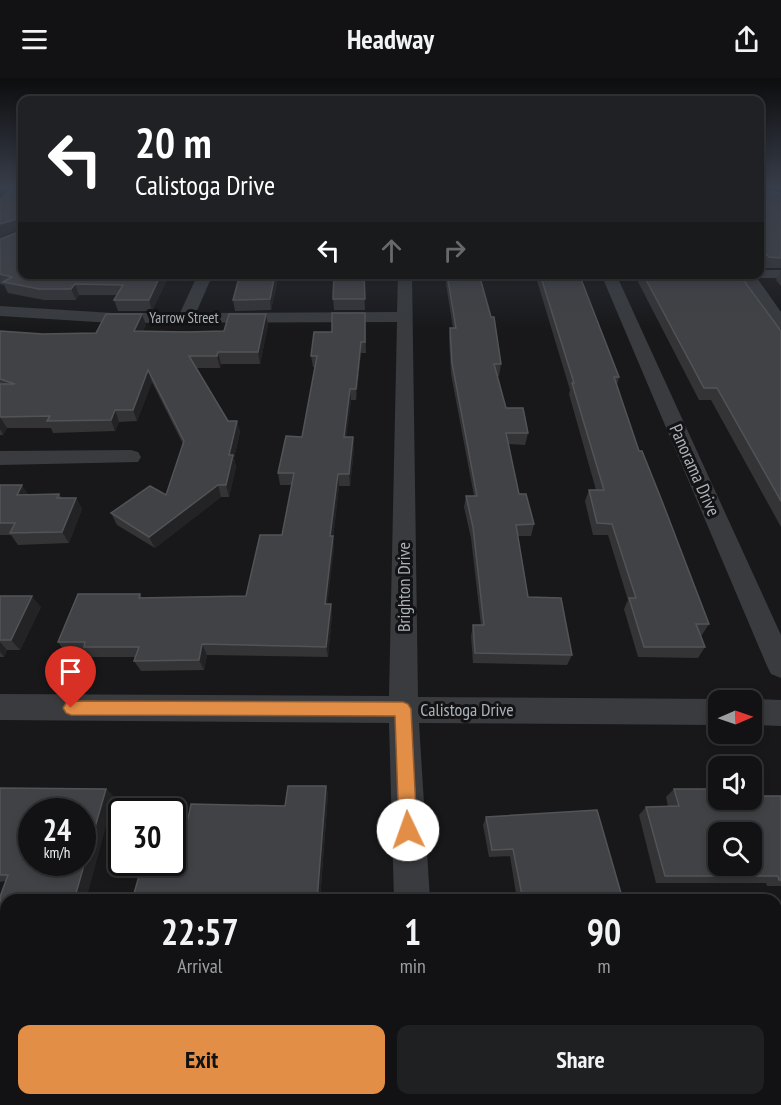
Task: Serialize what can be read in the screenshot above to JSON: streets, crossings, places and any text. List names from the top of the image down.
{
  "streets": {
    "street": [
      "Yarrow Street",
      "Panorama Drive",
      "Brighton Drive",
      "Calistoga Drive"
    ]
  },
  "crossings": [
    ["Yarrow Street", "Brighton Drive"],
    ["Brighton Drive", "Calistoga Drive"]
  ],
  "north": "right",
  "page": {
    "header": "Headway",
    "turn": ["20 m", "Calistoga Drive"],
    "speed": "24 km/h",
    "limit": "30",
    "eta": [
      "22:57",
      "Arrival",
      "1",
      "min",
      "90",
      "m"
    ],
    "buttons": ["Exit", "Share"]
  }
}
